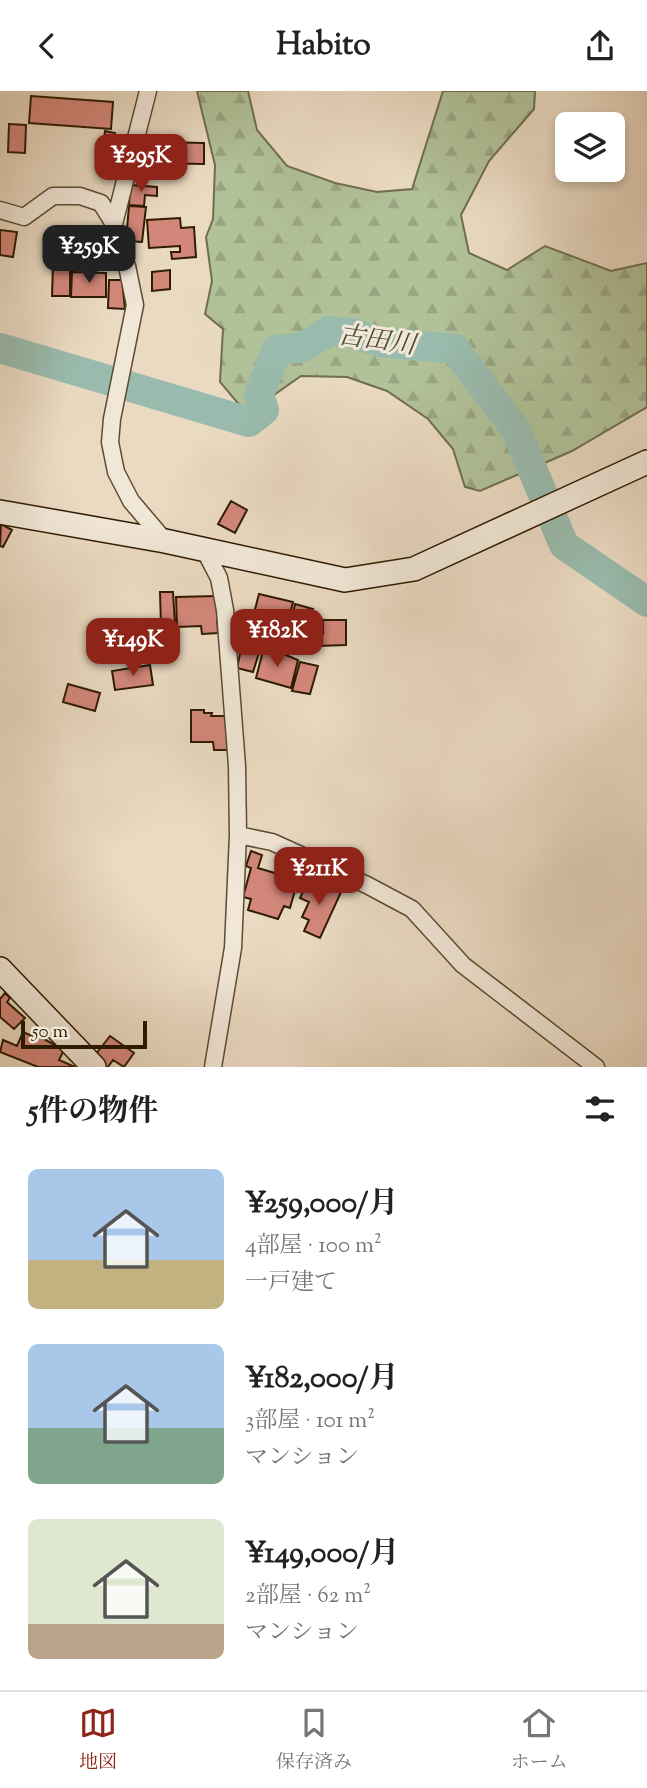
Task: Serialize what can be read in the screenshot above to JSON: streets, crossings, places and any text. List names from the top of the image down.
{
  "water": ["古田川"],
  "scale_bar": "50 m",
  "page": {
    "header": "Habito",
    "price": [
      "¥295K",
      "¥259K",
      "¥182K",
      "¥149K",
      "¥211K"
    ],
    "scale": "50 m",
    "heading": "5件の物件",
    "list": [
      {
        "name": "¥259,000/月",
        "note": "4部屋 · 100 m² · 一戸建て"
      },
      {
        "name": "¥182,000/月",
        "note": "3部屋 · 101 m² · マンション"
      },
      {
        "name": "¥149,000/月",
        "note": "2部屋 · 62 m² · マンション"
      }
    ],
    "tabs": ["地図", "保存済み", "ホーム"]
  }
}
